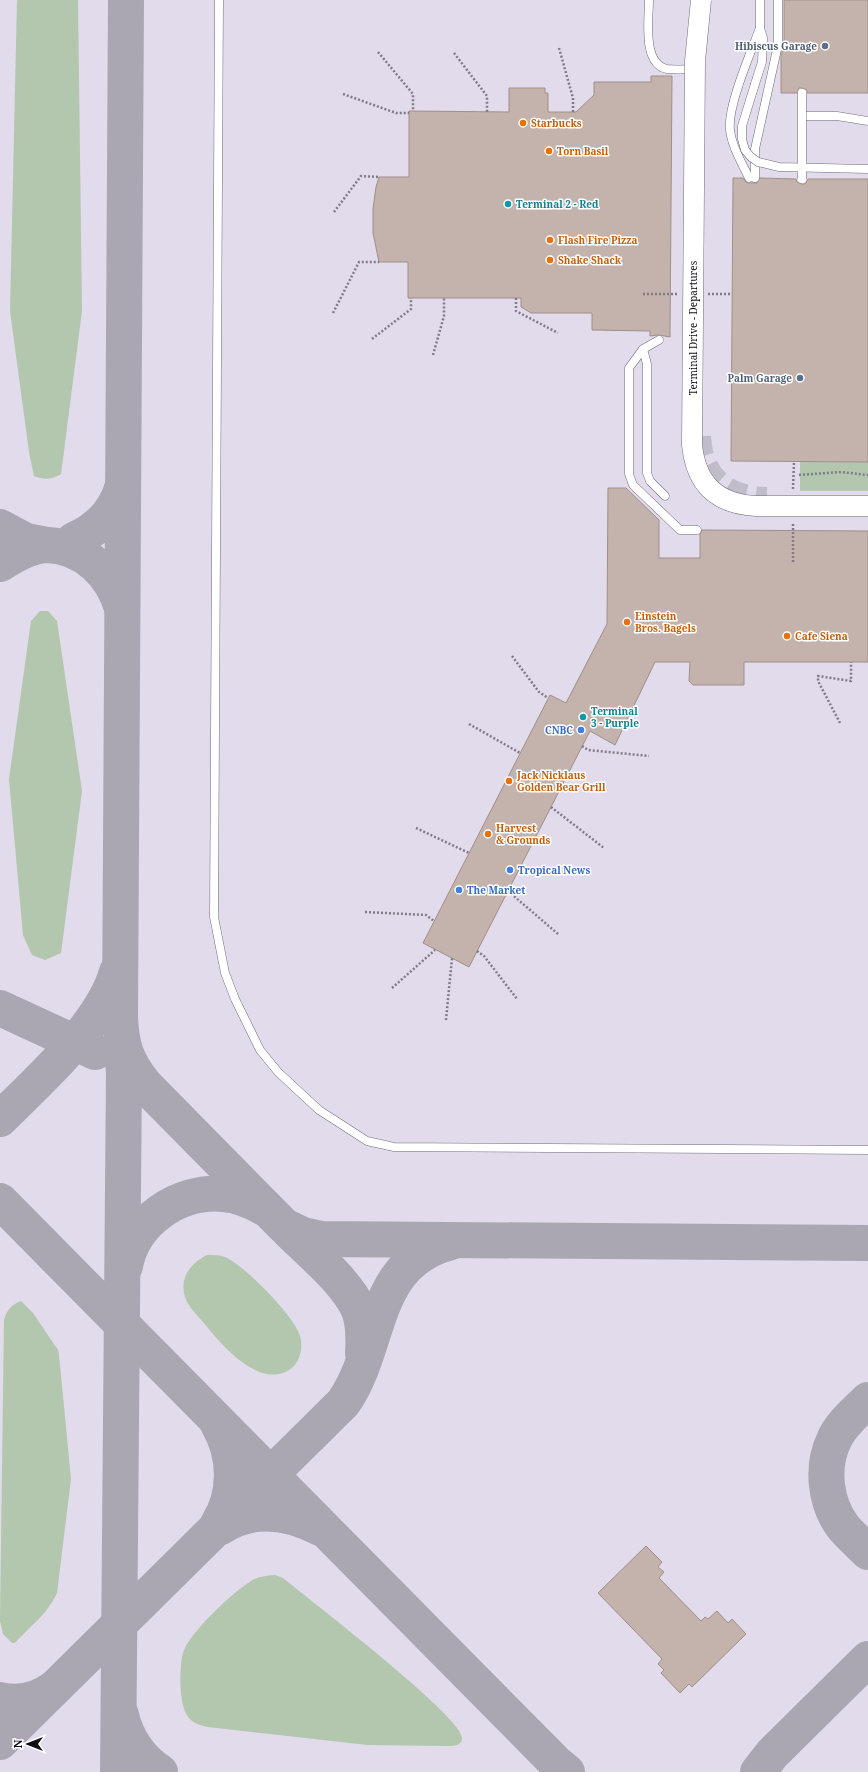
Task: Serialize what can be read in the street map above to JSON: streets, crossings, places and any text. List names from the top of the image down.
{
  "streets": {
    "street": ["Terminal Drive - Departures"]
  },
  "places": [
    "Hibiscus Garage",
    "Starbucks",
    "Torn Basil",
    "Terminal 2 - Red",
    "Flash Fire Pizza",
    "Shake Shack",
    "Palm Garage",
    "Einstein Bros. Bagels",
    "Cafe Siena",
    "Terminal 3 - Purple",
    "CNBC",
    "Jack Nicklaus Golden Bear Grill",
    "Harvest & Grounds",
    "Tropical News",
    "The Market"
  ],
  "north": "left"
}
